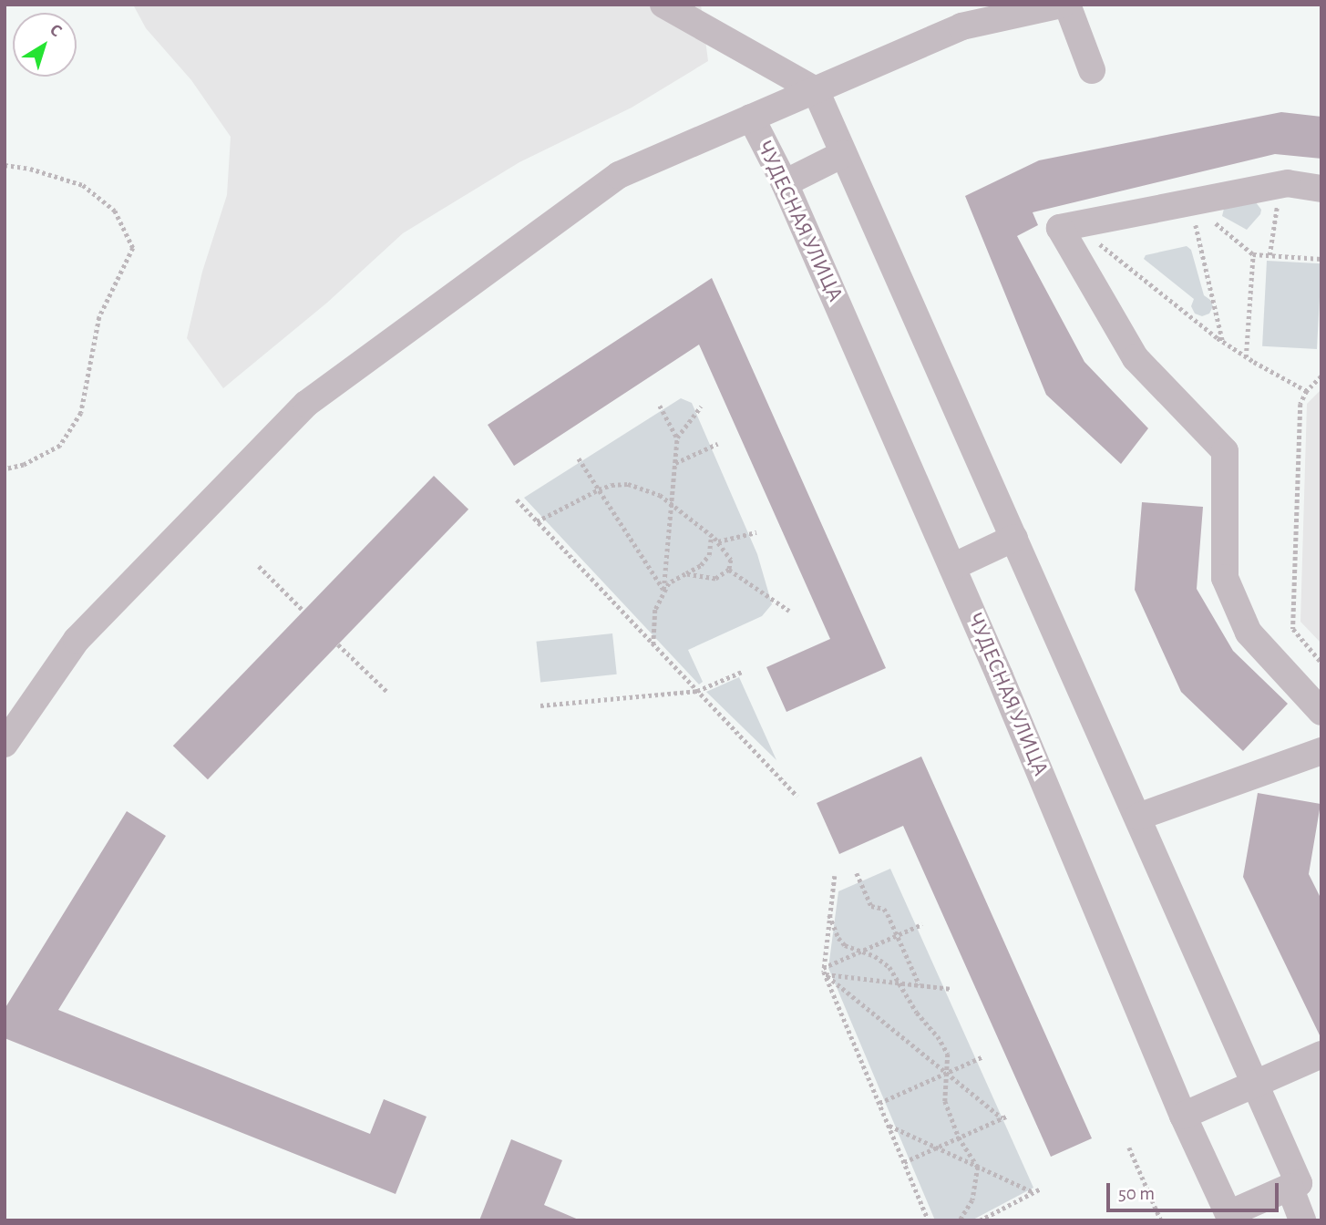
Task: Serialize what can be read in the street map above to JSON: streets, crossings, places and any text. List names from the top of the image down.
{
  "streets": {
    "street": ["ЧУДЕСНАЯ УЛИЦА"]
  },
  "scale_bar": "50 m",
  "north": "top right"
}
